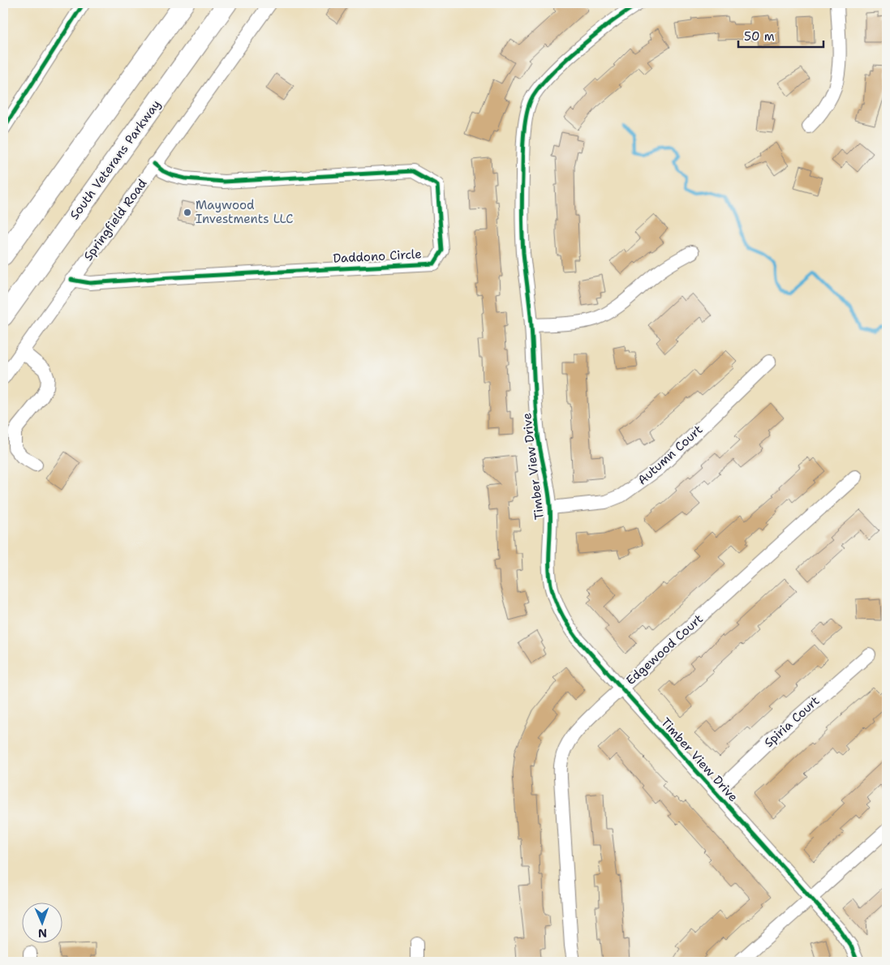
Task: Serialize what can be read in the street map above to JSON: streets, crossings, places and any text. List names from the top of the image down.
{
  "streets": {
    "highway": ["South Veterans Parkway"],
    "street": [
      "Springfield Road",
      "Daddono Circle",
      "Autumn Court",
      "Timber View Drive",
      "Edgewood Court",
      "Spiria Court"
    ]
  },
  "crossings": [
    ["Springfield Road", "Daddono Circle"],
    ["Autumn Court", "Timber View Drive"],
    ["Timber View Drive", "Edgewood Court"],
    ["Timber View Drive", "Spiria Court"]
  ],
  "places": ["Maywood Investments LLC"],
  "scale_bar": "50 m",
  "north": "bottom"
}
